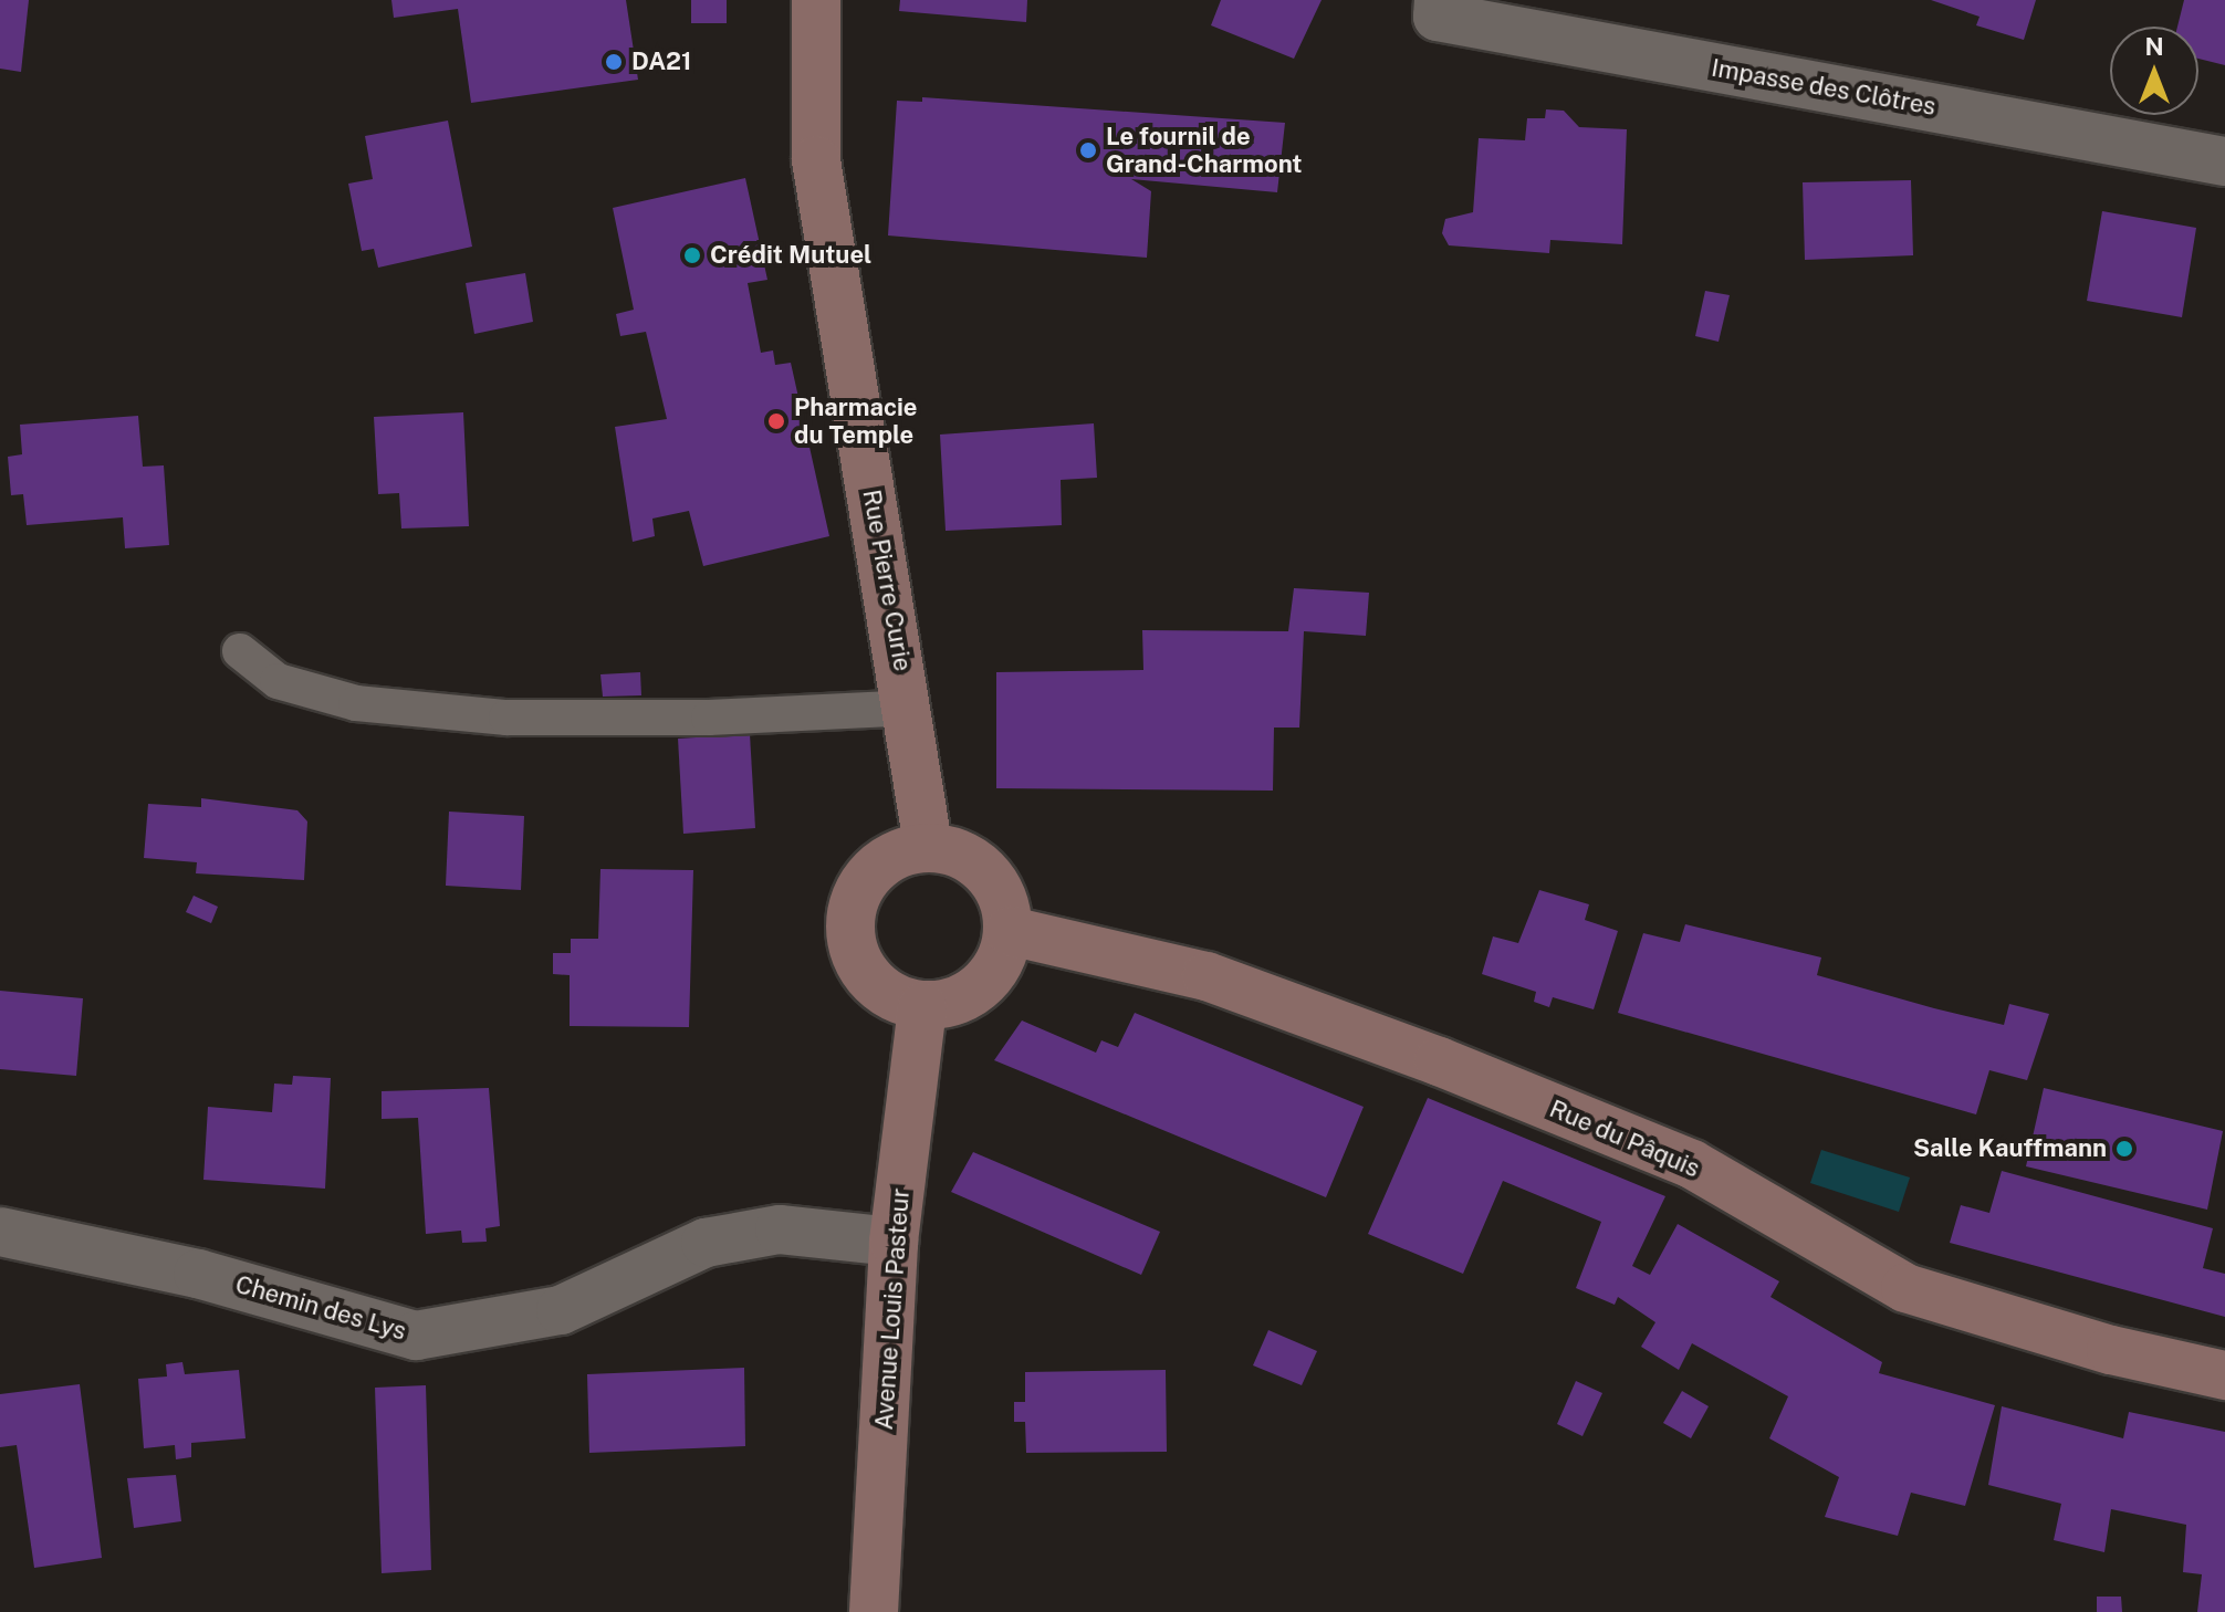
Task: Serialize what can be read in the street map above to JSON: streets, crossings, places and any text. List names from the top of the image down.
{
  "streets": {
    "street": [
      "Impasse des Clôtres",
      "Rue Pierre Curie",
      "Rue du Pâquis",
      "Chemin des Lys",
      "Avenue Louis Pasteur"
    ]
  },
  "crossings": [
    ["Rue Pierre Curie", "Rue du Pâquis"],
    ["Rue Pierre Curie", "Avenue Louis Pasteur"],
    ["Rue du Pâquis", "Avenue Louis Pasteur"],
    ["Chemin des Lys", "Avenue Louis Pasteur"]
  ],
  "places": [
    "DA21",
    "Le fournil de Grand-Charmont",
    "Crédit Mutuel",
    "Pharmacie du Temple",
    "Salle Kauffmann"
  ],
  "north": "top"
}
